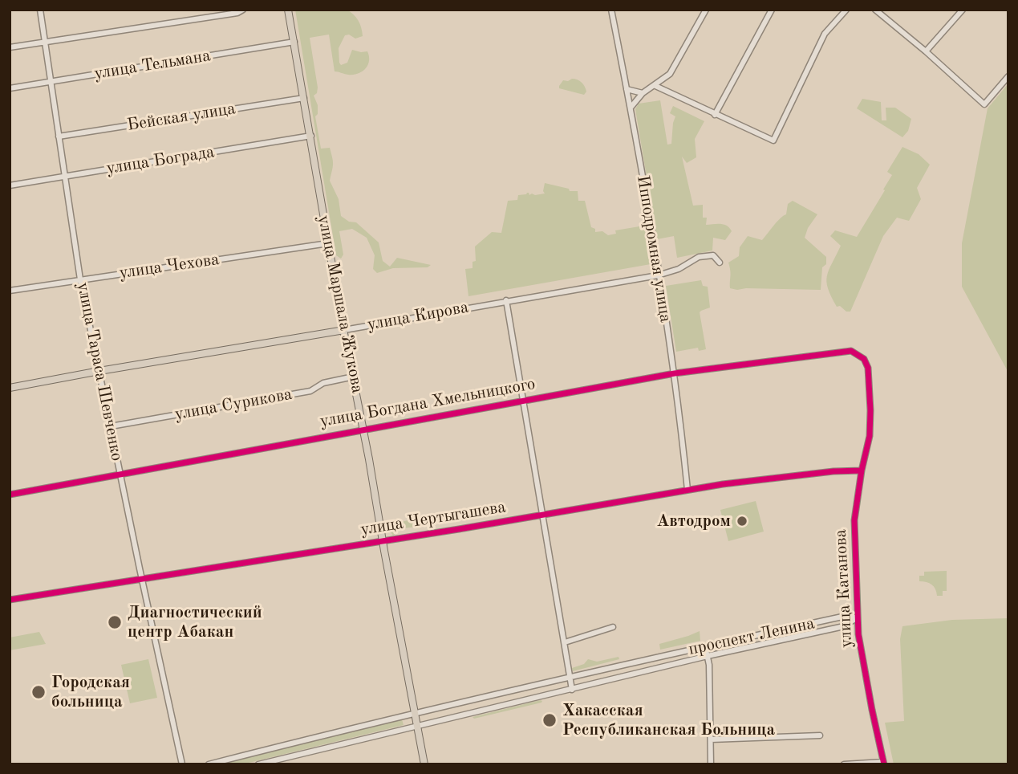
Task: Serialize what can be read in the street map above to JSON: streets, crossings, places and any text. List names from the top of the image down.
{
  "streets": {
    "main road": ["улица Маршала Жукова", "улица Кирова"],
    "street": [
      "улица Тельмана",
      "Бейская улица",
      "улица Бограда",
      "Ипподромная улица",
      "улица Чехова",
      "улица Тараса Шевченко",
      "улица Богдана Хмельницкого",
      "улица Сурикова",
      "улица Чертыгашева",
      "улица Катанова",
      "проспект Ленина"
    ]
  },
  "crossings": [
    ["улица Тельмана", "улица Маршала Жукова"],
    ["улица Тельмана", "улица Тараса Шевченко"],
    ["Бейская улица", "улица Маршала Жукова"],
    ["Бейская улица", "улица Тараса Шевченко"],
    ["улица Бограда", "улица Маршала Жукова"],
    ["улица Бограда", "улица Тараса Шевченко"],
    ["Ипподромная улица", "улица Кирова"],
    ["Ипподромная улица", "улица Богдана Хмельницкого"],
    ["Ипподромная улица", "улица Чертыгашева"],
    ["улица Чехова", "улица Маршала Жукова"],
    ["улица Чехова", "улица Тараса Шевченко"],
    ["улица Маршала Жукова", "улица Кирова"],
    ["улица Маршала Жукова", "улица Богдана Хмельницкого"],
    ["улица Маршала Жукова", "улица Сурикова"],
    ["улица Маршала Жукова", "улица Чертыгашева"],
    ["улица Маршала Жукова", "проспект Ленина"],
    ["улица Кирова", "улица Тараса Шевченко"],
    ["улица Тараса Шевченко", "улица Богдана Хмельницкого"],
    ["улица Тараса Шевченко", "улица Сурикова"],
    ["улица Тараса Шевченко", "улица Чертыгашева"],
    ["улица Богдана Хмельницкого", "улица Катанова"],
    ["улица Чертыгашева", "улица Катанова"],
    ["улица Катанова", "проспект Ленина"]
  ],
  "places": [
    "Автодром",
    "Диагностический центр Абакан",
    "Городская больница",
    "Хакасская Республиканская Больница"
  ]
}
